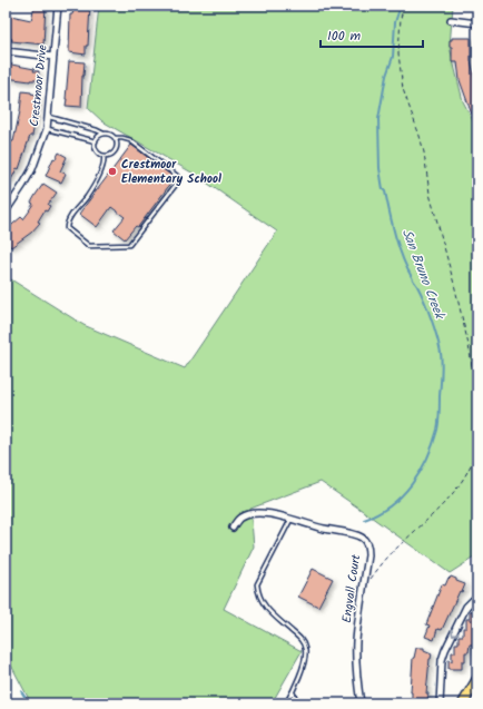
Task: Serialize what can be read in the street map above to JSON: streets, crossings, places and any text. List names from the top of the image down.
{
  "streets": {
    "street": ["Crestmoor Drive", "Engvall Court"]
  },
  "water": ["San Bruno Creek"],
  "places": ["Crestmoor Elementary School"],
  "scale_bar": "100 m"
}
